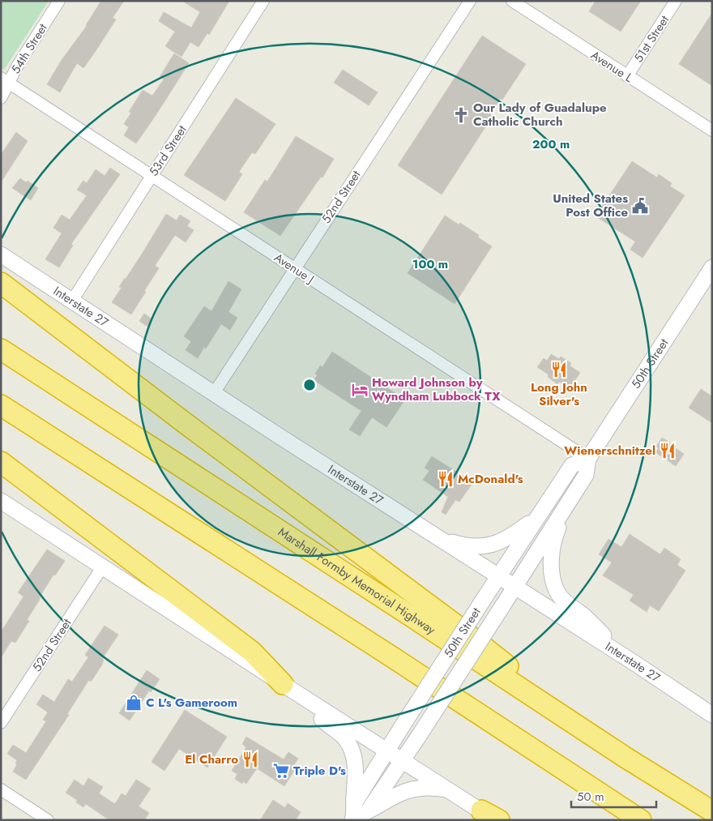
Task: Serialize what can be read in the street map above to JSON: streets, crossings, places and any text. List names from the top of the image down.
{
  "streets": {
    "highway": ["Marshall Formby Memorial Highway"],
    "main road": ["Interstate 27", "50th Street"],
    "street": [
      "51st Street",
      "54th Street",
      "Avenue L",
      "53rd Street",
      "52nd Street",
      "Avenue J"
    ]
  },
  "crossings": [
    ["51st Street", "Avenue L"],
    ["54th Street", "Avenue J"],
    ["53rd Street", "Avenue J"],
    ["53rd Street", "Interstate 27"],
    ["52nd Street", "Avenue J"],
    ["52nd Street", "Interstate 27"],
    ["Avenue J", "50th Street"],
    ["Interstate 27", "50th Street"]
  ],
  "places": {
    "church": ["Our Lady of Guadalupe Catholic Church"],
    "public building": ["United States Post Office"],
    "restaurant": [
      "Long John Silver's",
      "Wienerschnitzel",
      "McDonald's",
      "El Charro"
    ],
    "hotel": ["Howard Johnson by Wyndham Lubbock TX"],
    "shop": ["C L's Gameroom"],
    "supermarket": ["Triple D's"]
  },
  "scale_bar": "50 m",
  "rings": ["200 m", "100 m"]
}
